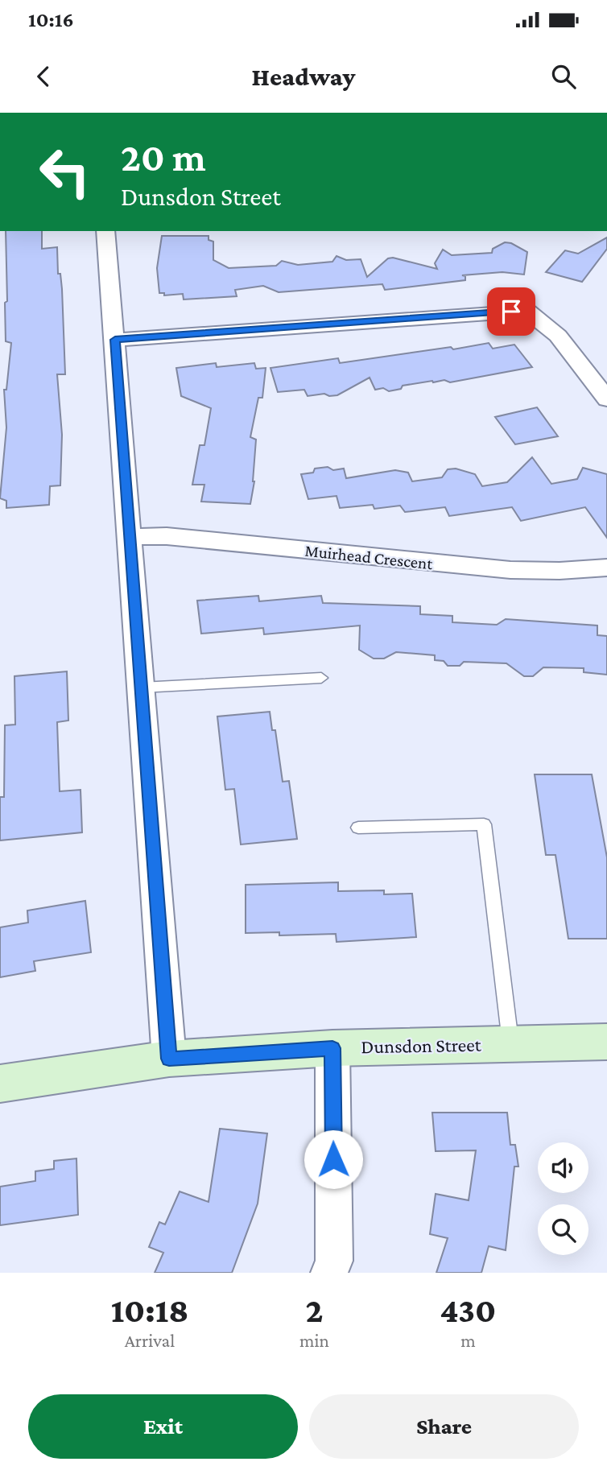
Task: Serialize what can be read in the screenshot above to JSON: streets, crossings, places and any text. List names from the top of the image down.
{
  "streets": {
    "main road": ["Dunsdon Street"],
    "street": ["Muirhead Crescent"]
  },
  "page": {
    "status": "10:16",
    "header": "Headway",
    "turn": ["20 m", "Dunsdon Street"],
    "eta": [
      "10:18",
      "Arrival",
      "2",
      "min",
      "430",
      "m"
    ],
    "buttons": ["Exit", "Share"]
  }
}
